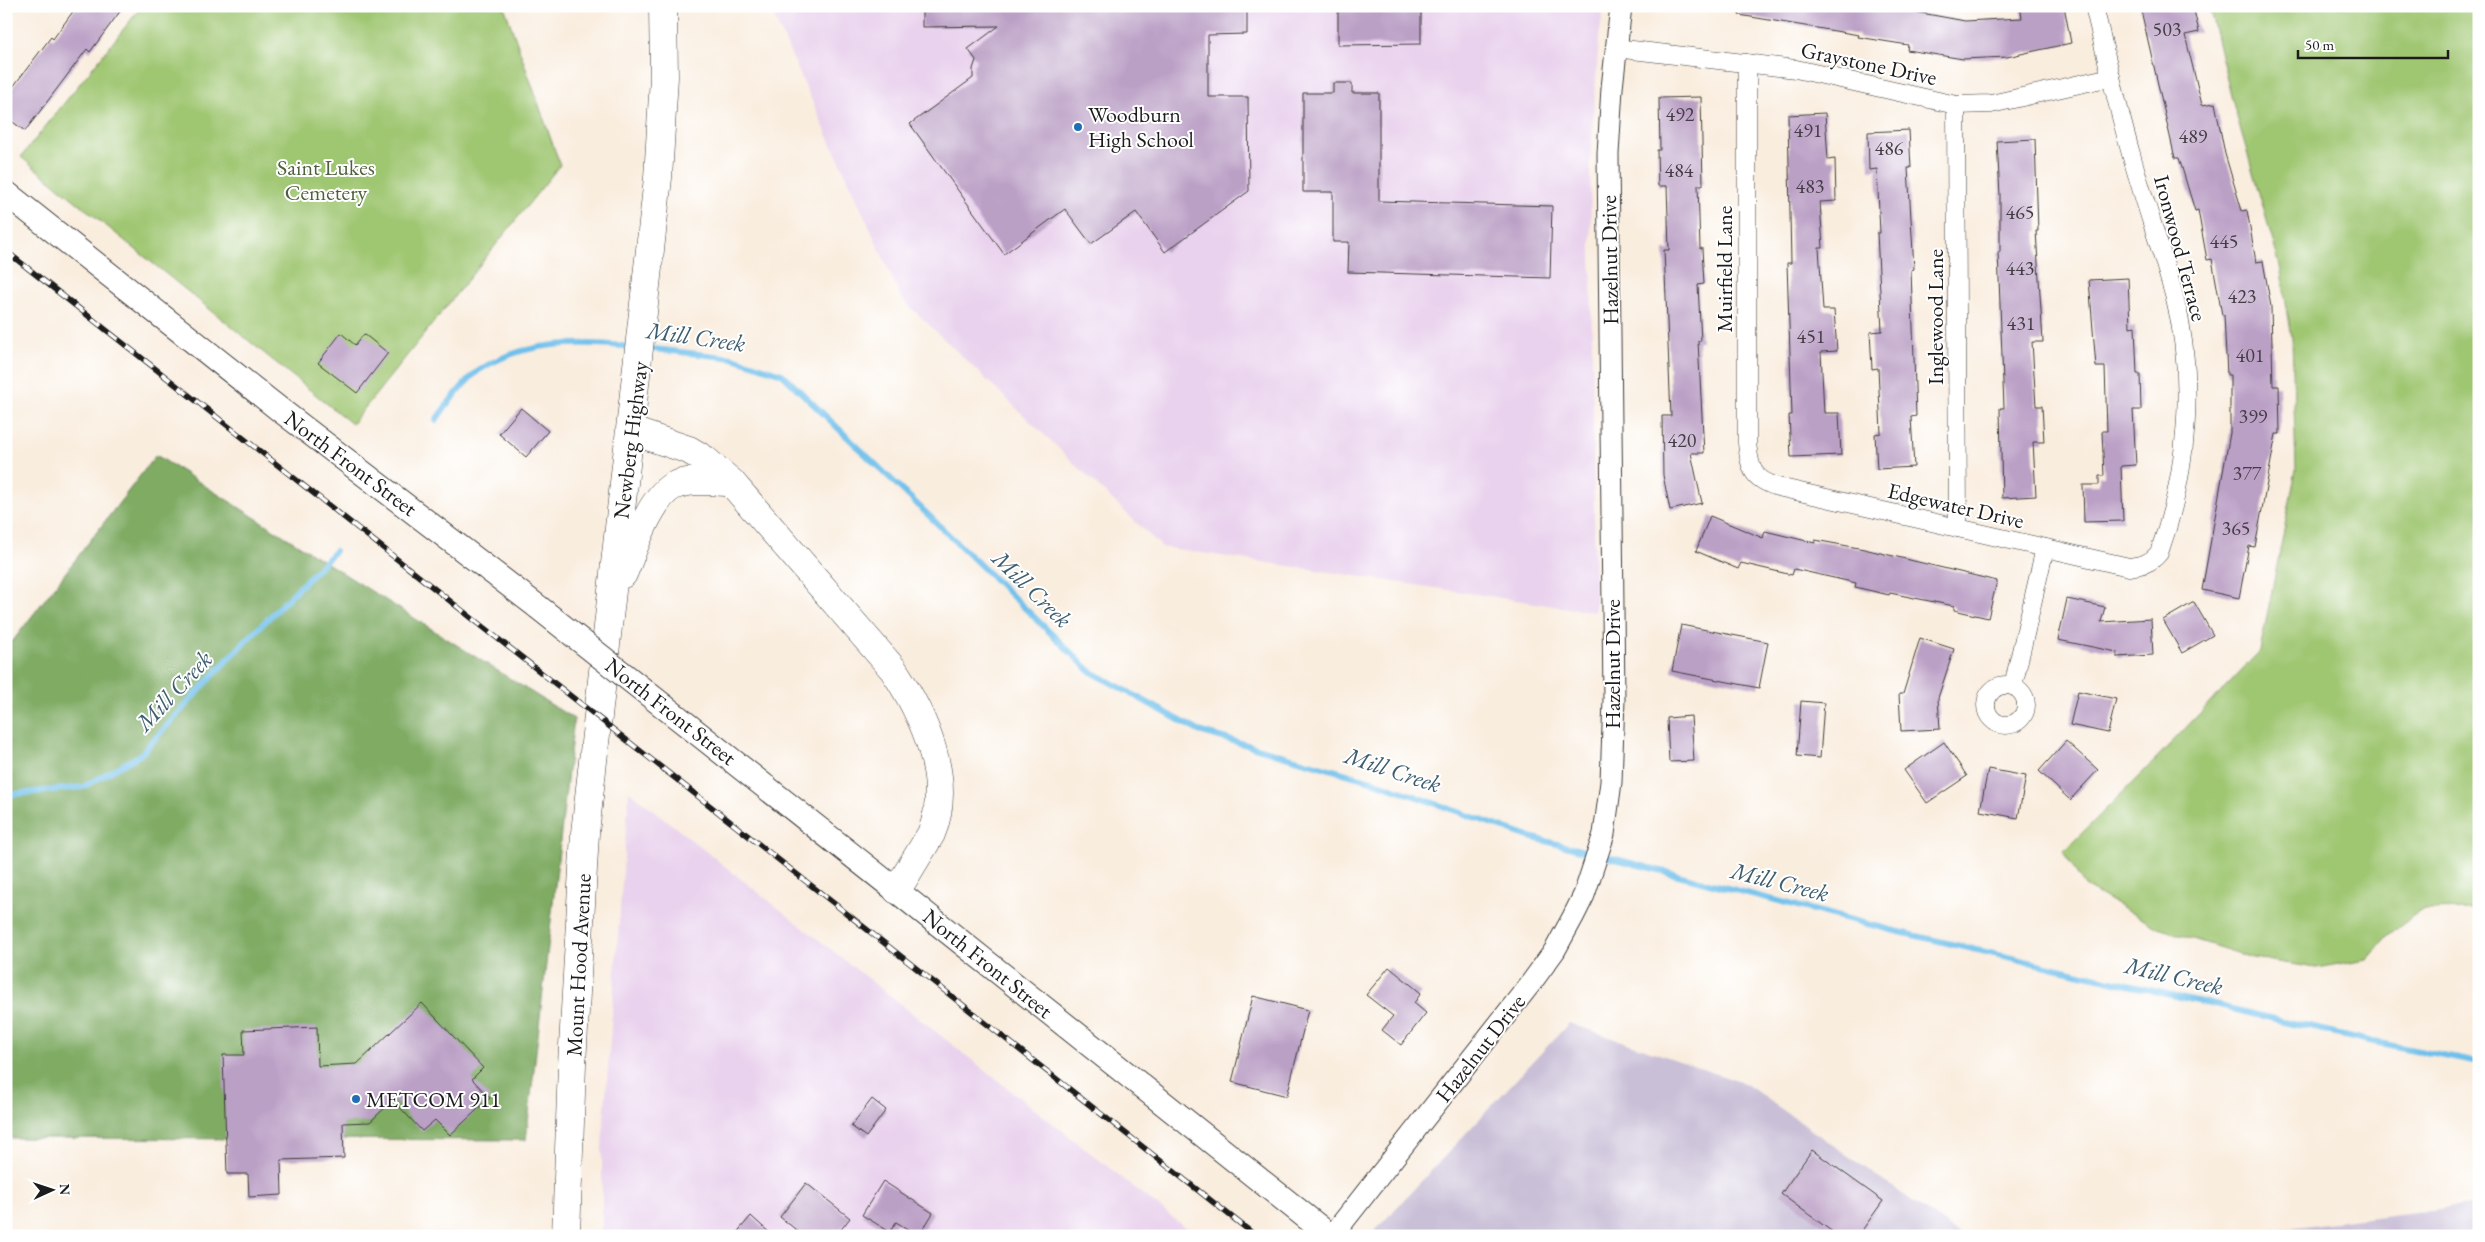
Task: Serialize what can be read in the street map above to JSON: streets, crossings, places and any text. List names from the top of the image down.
{
  "streets": {
    "main road": ["Newberg Highway", "North Front Street", "Mount Hood Avenue"],
    "street": [
      "Graystone Drive",
      "Ironwood Terrace",
      "Hazelnut Drive",
      "Muirfield Lane",
      "Inglewood Lane",
      "Edgewater Drive"
    ]
  },
  "crossings": [
    ["Graystone Drive", "Ironwood Terrace"],
    ["Graystone Drive", "Hazelnut Drive"],
    ["Graystone Drive", "Muirfield Lane"],
    ["Graystone Drive", "Inglewood Lane"],
    ["Ironwood Terrace", "Edgewater Drive"],
    ["Hazelnut Drive", "North Front Street"],
    ["Muirfield Lane", "Edgewater Drive"],
    ["Inglewood Lane", "Edgewater Drive"],
    ["Newberg Highway", "Mount Hood Avenue"]
  ],
  "water": ["Mill Creek"],
  "parks": ["Saint Lukes Cemetery"],
  "places": ["Woodburn High School", "METCOM 911"],
  "house_numbers": [
    "503",
    "492",
    "491",
    "489",
    "486",
    "484",
    "483",
    "465",
    "445",
    "443",
    "423",
    "431",
    "451",
    "401",
    "399",
    "420",
    "377",
    "365"
  ],
  "scale_bar": "50 m",
  "north": "right"
}
